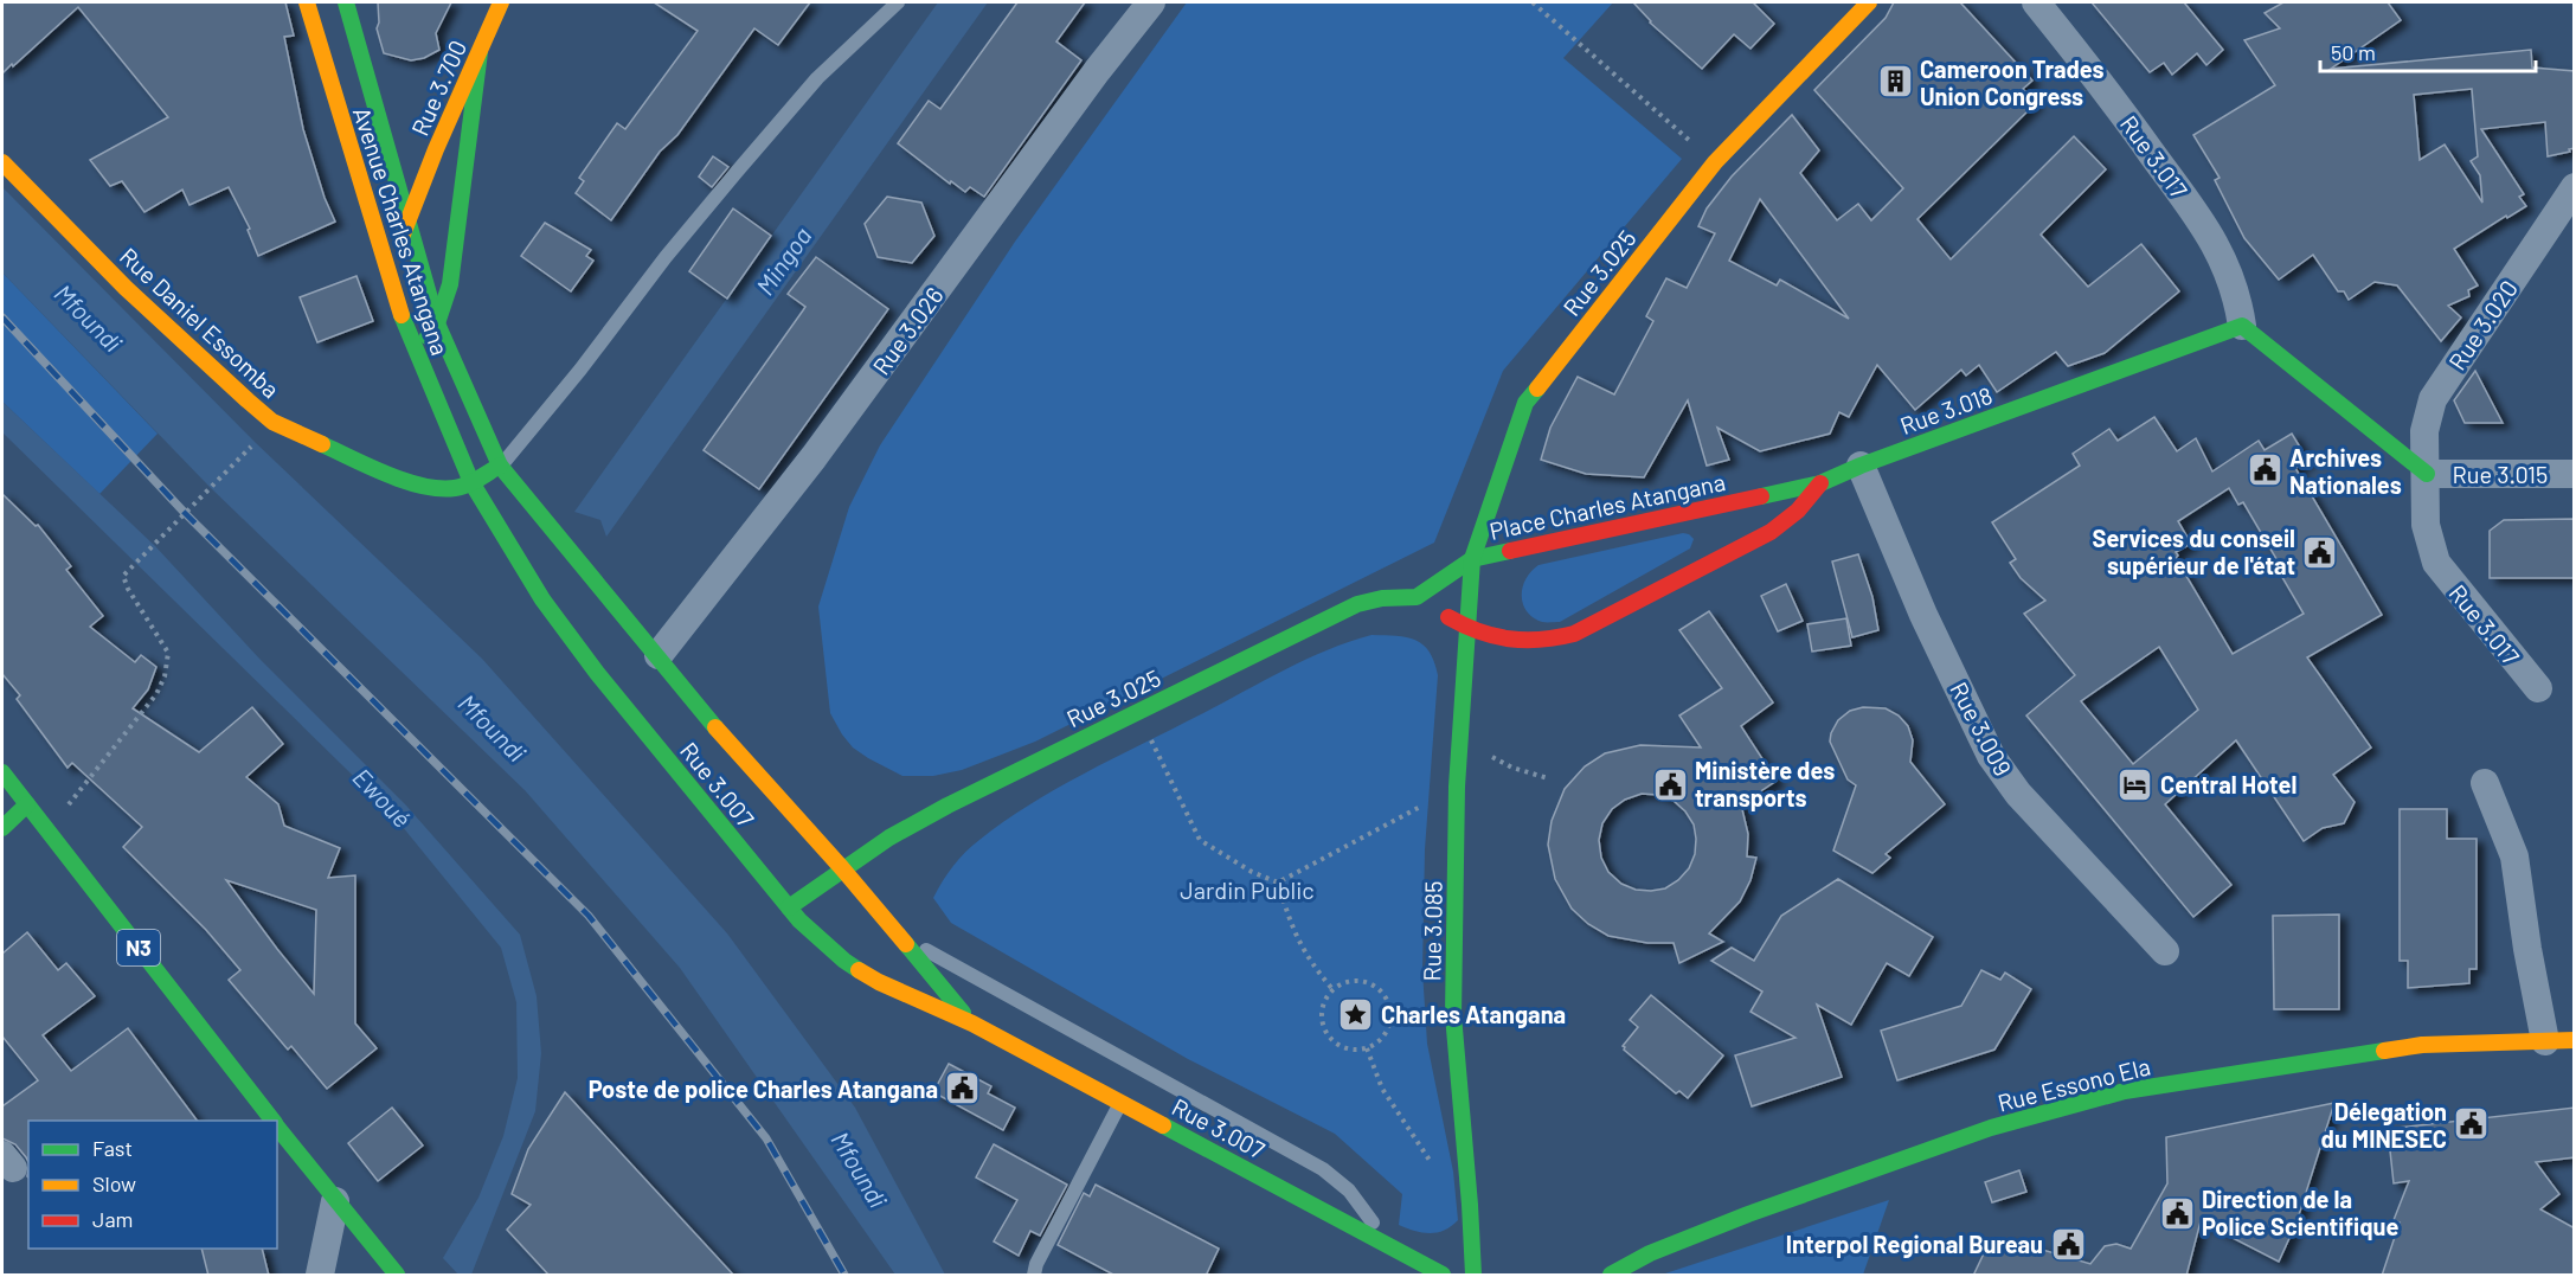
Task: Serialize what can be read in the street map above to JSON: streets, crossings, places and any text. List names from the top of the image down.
{
  "streets": {
    "main road": [
      "Rue 3.700",
      "Avenue Charles Atangana",
      "Rue 3.025",
      "Rue Daniel Essomba",
      "Rue 3.018",
      "Place Charles Atangana",
      "Rue 3.007",
      "Rue 3.085",
      "N3",
      "Rue Essono Ela"
    ],
    "street": [
      "Rue 3.017",
      "Rue 3.020",
      "Rue 3.026",
      "Rue 3.015",
      "Rue 3.009"
    ]
  },
  "crossings": [
    ["Rue 3.700", "Avenue Charles Atangana"],
    ["Rue 3.017", "Rue 3.020"],
    ["Rue 3.017", "Rue 3.018"],
    ["Rue 3.017", "Rue 3.015"],
    ["Avenue Charles Atangana", "Rue Daniel Essomba"],
    ["Avenue Charles Atangana", "Rue 3.007"],
    ["Rue 3.025", "Place Charles Atangana"],
    ["Rue 3.025", "Rue 3.007"],
    ["Rue 3.020", "Rue 3.015"],
    ["Rue 3.026", "Rue 3.007"],
    ["Rue 3.018", "Place Charles Atangana"],
    ["Rue 3.018", "Rue 3.009"],
    ["Rue 3.018", "Rue 3.085"],
    ["Place Charles Atangana", "Rue 3.085"]
  ],
  "water": ["Mingoa", "Mfoundi", "Ewoué"],
  "parks": ["Jardin Public"],
  "places": {
    "building": ["Cameroon Trades Union Congress"],
    "public building": [
      "Archives Nationales",
      "Services du conseil supérieur de l'état",
      "Ministère des transports",
      "Poste de police Charles Atangana",
      "Délegation du MINESEC",
      "Direction de la Police Scientifique",
      "Interpol Regional Bureau"
    ],
    "hotel": ["Central Hotel"],
    "place": ["Charles Atangana"]
  },
  "legend": ["Fast", "Slow", "Jam"],
  "scale_bar": "50 m"
}
